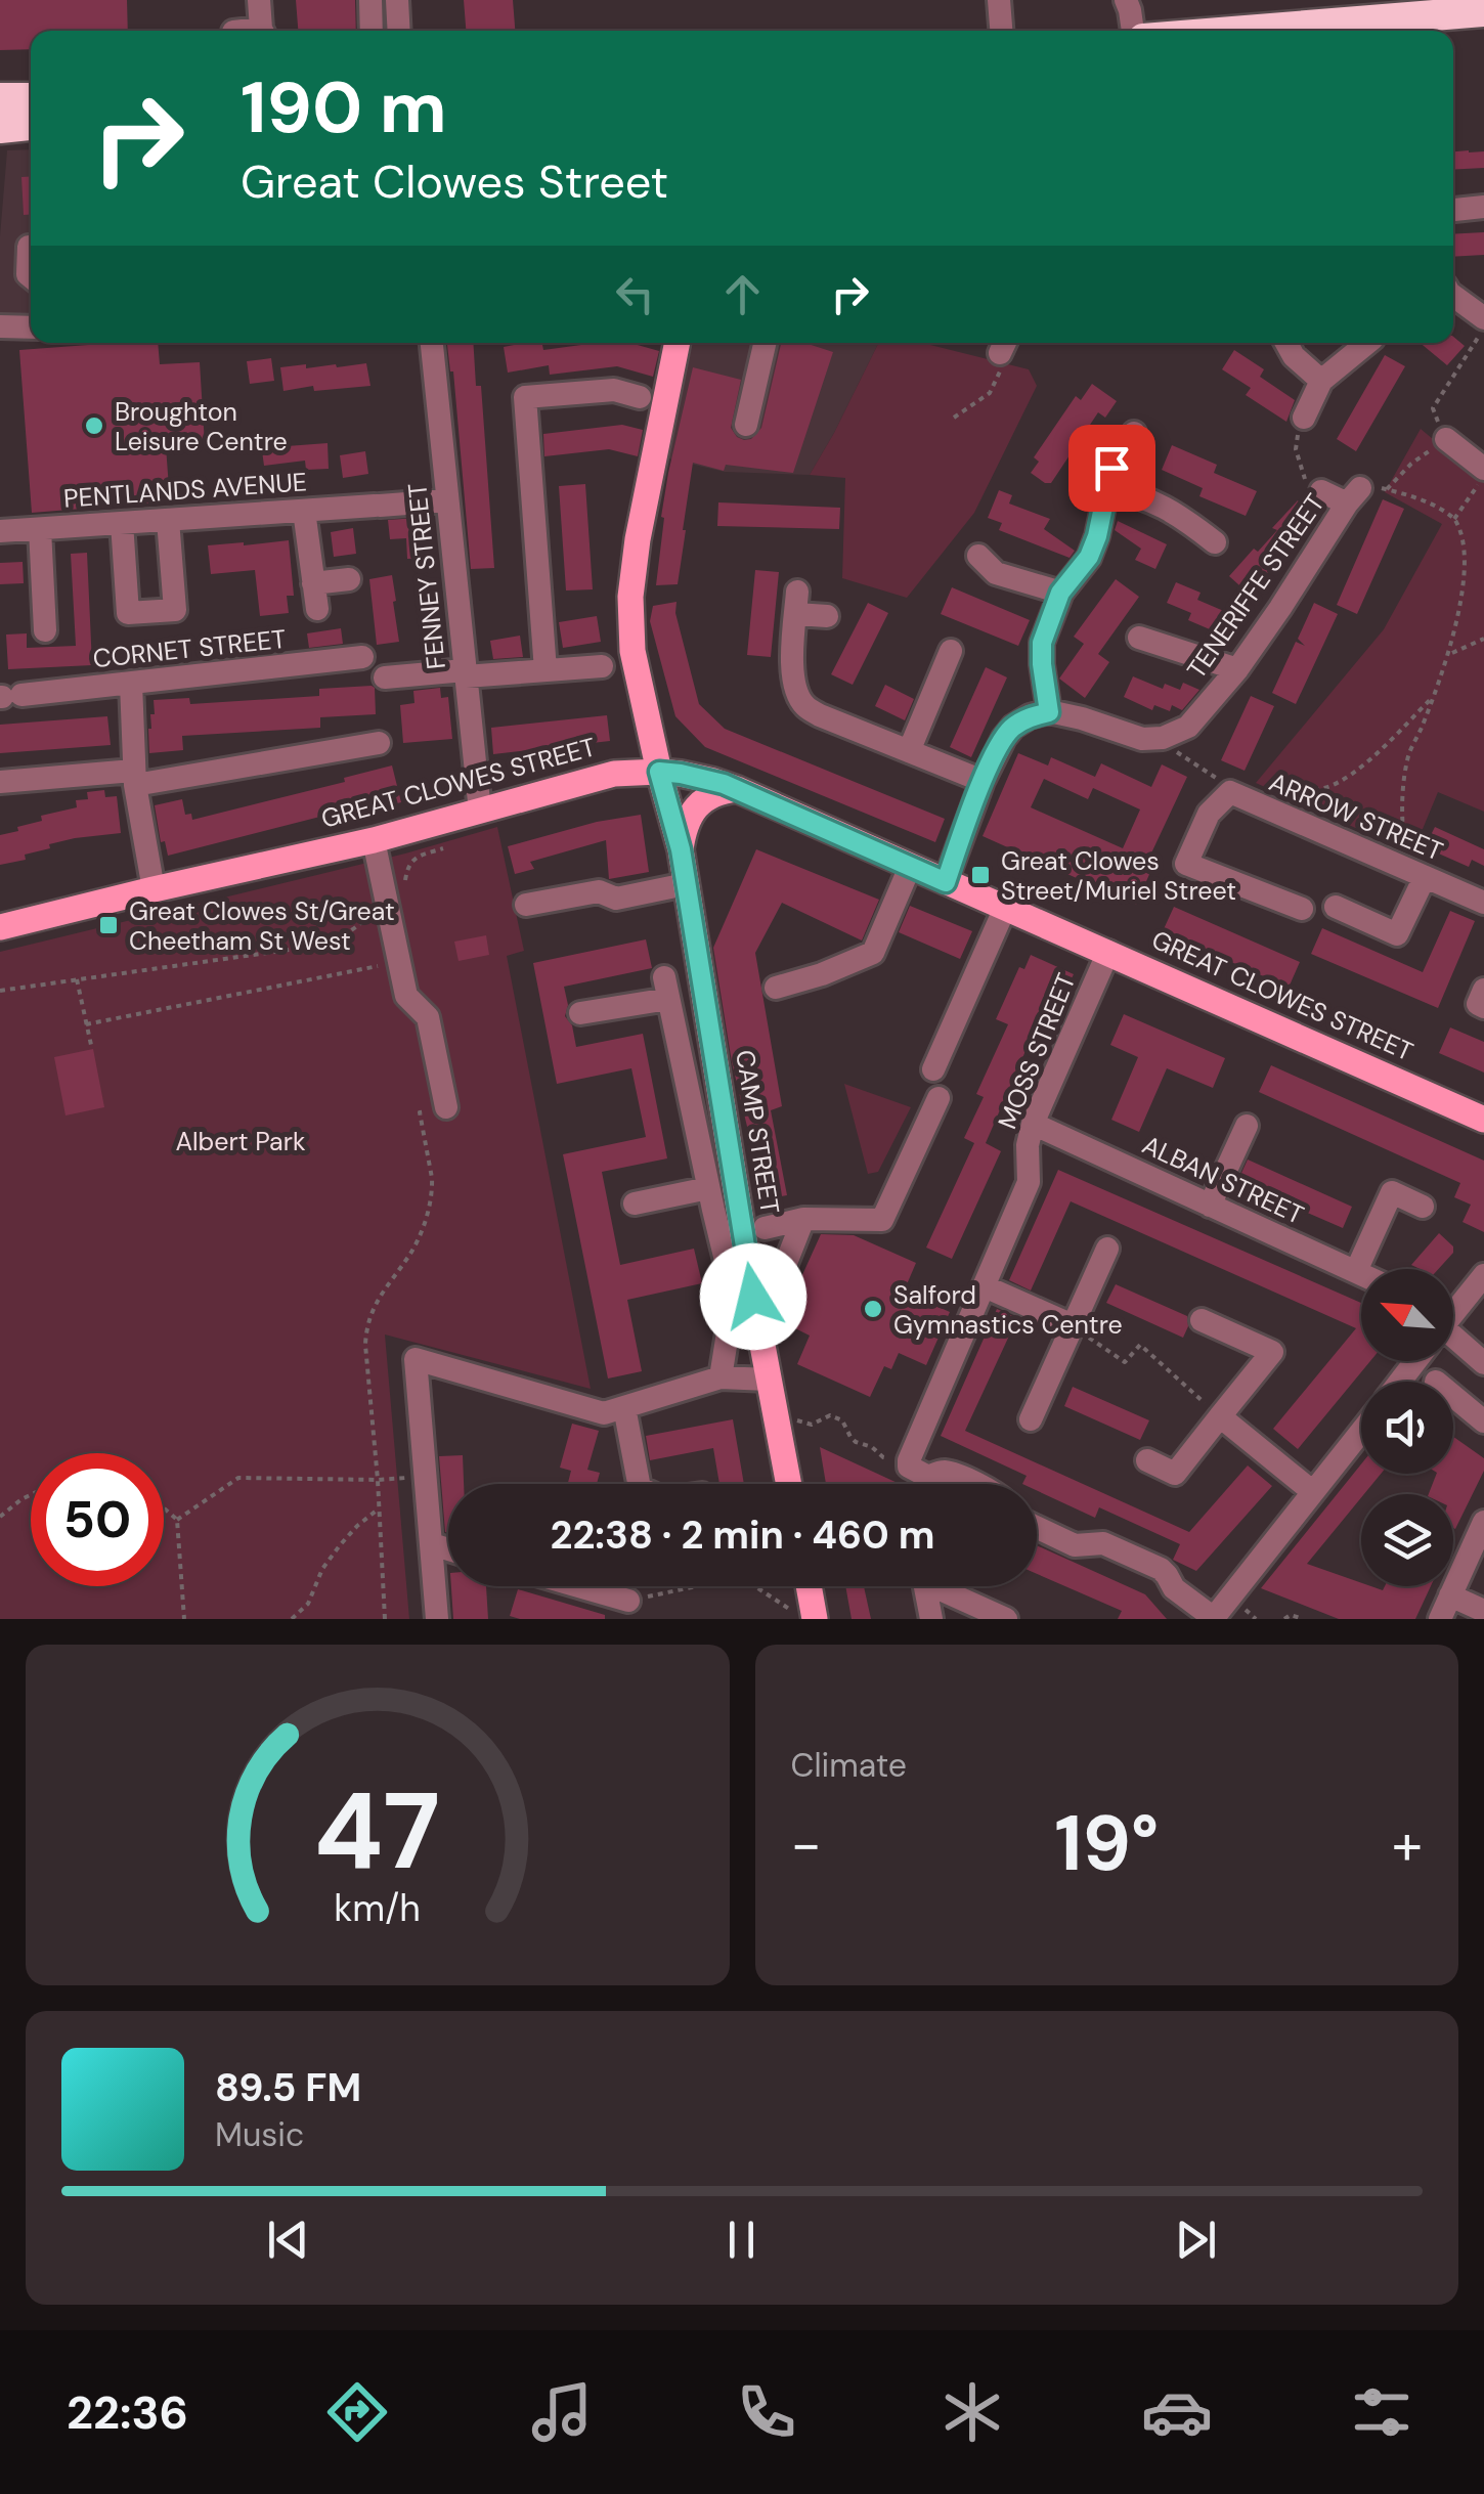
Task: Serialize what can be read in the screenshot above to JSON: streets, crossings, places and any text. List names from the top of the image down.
{
  "streets": {
    "main road": ["GREAT CLOWES STREET", "CAMP STREET"],
    "street": [
      "PENTLANDS AVENUE",
      "FENNEY STREET",
      "TENERIFFE STREET",
      "CORNET STREET",
      "ARROW STREET",
      "MOSS STREET",
      "ALBAN STREET"
    ]
  },
  "crossings": [
    ["PENTLANDS AVENUE", "FENNEY STREET"],
    ["FENNEY STREET", "GREAT CLOWES STREET"],
    ["GREAT CLOWES STREET", "MOSS STREET"],
    ["GREAT CLOWES STREET", "CAMP STREET"],
    ["MOSS STREET", "ALBAN STREET"]
  ],
  "parks": ["Albert Park"],
  "places": {
    "other": ["Broughton Leisure Centre", "Salford Gymnastics Centre"],
    "transit": ["Great Clowes Street/Muriel Street", "Great Clowes St/Great Cheetham St West"]
  },
  "north": "top left",
  "page": {
    "turn": ["190 m", "Great Clowes Street"],
    "limit": "50",
    "trip": "22:38 · 2 min · 460 m",
    "tile": "Climate",
    "heat": ["−", "19°", "+"],
    "song": ["89.5 FM", "Music"],
    "tabs": "22:36",
    "gauge": ["47", "km/h"]
  }
}
